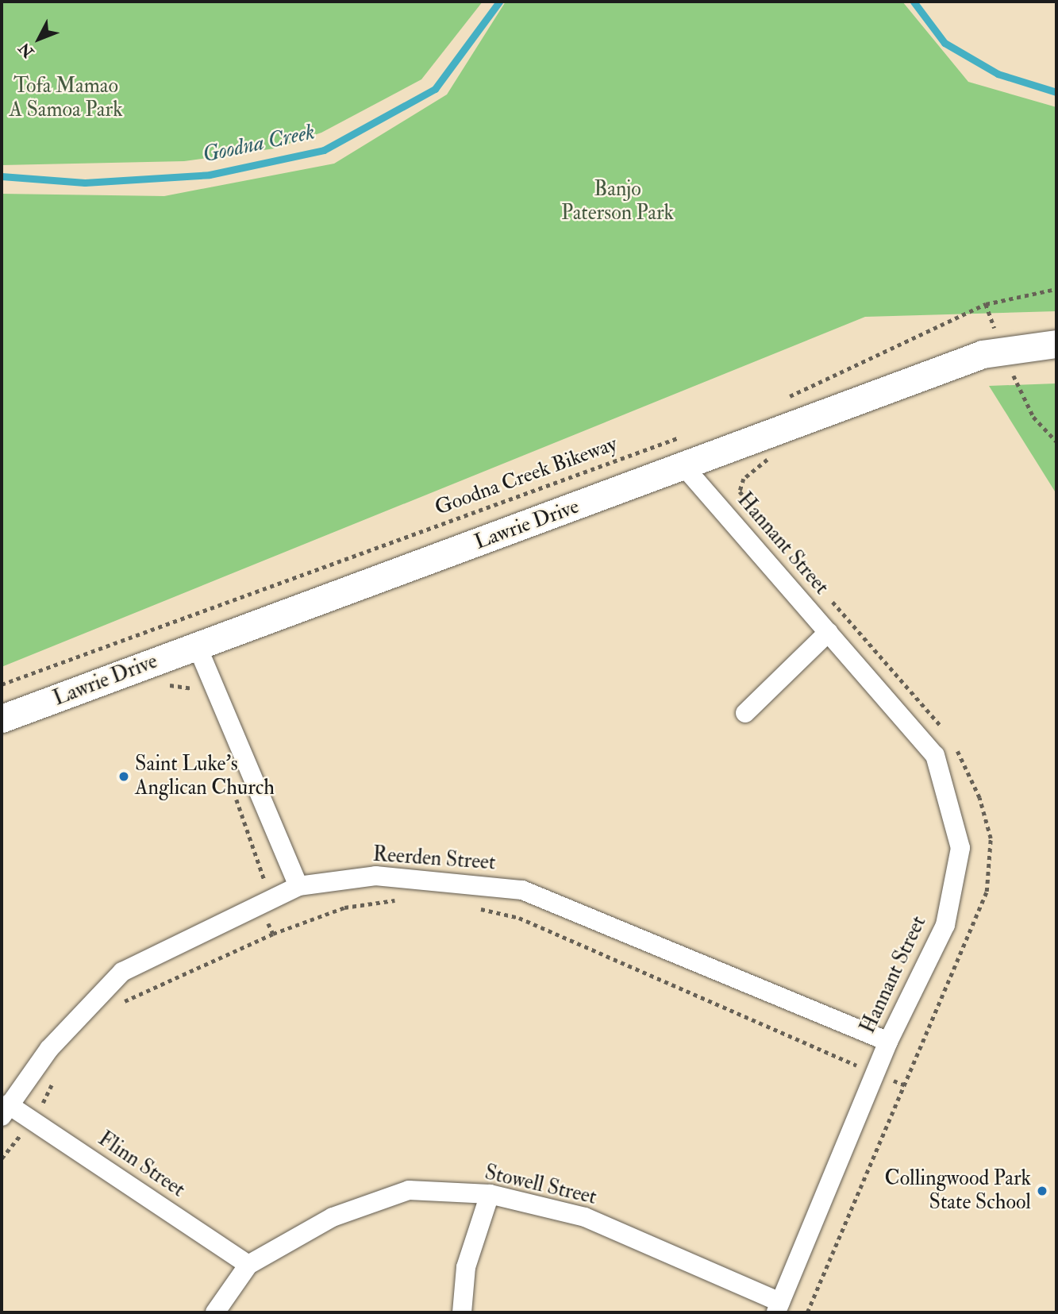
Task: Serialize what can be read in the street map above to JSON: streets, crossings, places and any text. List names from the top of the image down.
{
  "streets": {
    "street": [
      "Lawrie Drive",
      "Hannant Street",
      "Reerden Street",
      "Flinn Street",
      "Stowell Street"
    ],
    "path": ["Goodna Creek Bikeway"]
  },
  "crossings": [
    ["Lawrie Drive", "Hannant Street"],
    ["Hannant Street", "Reerden Street"],
    ["Hannant Street", "Stowell Street"],
    ["Reerden Street", "Flinn Street"],
    ["Flinn Street", "Stowell Street"]
  ],
  "water": ["Goodna Creek"],
  "parks": ["Tofa Mamao A Samoa Park", "Banjo Paterson Park"],
  "places": ["Saint Luke's Anglican Church", "Collingwood Park State School"],
  "north": "bottom left"
}
